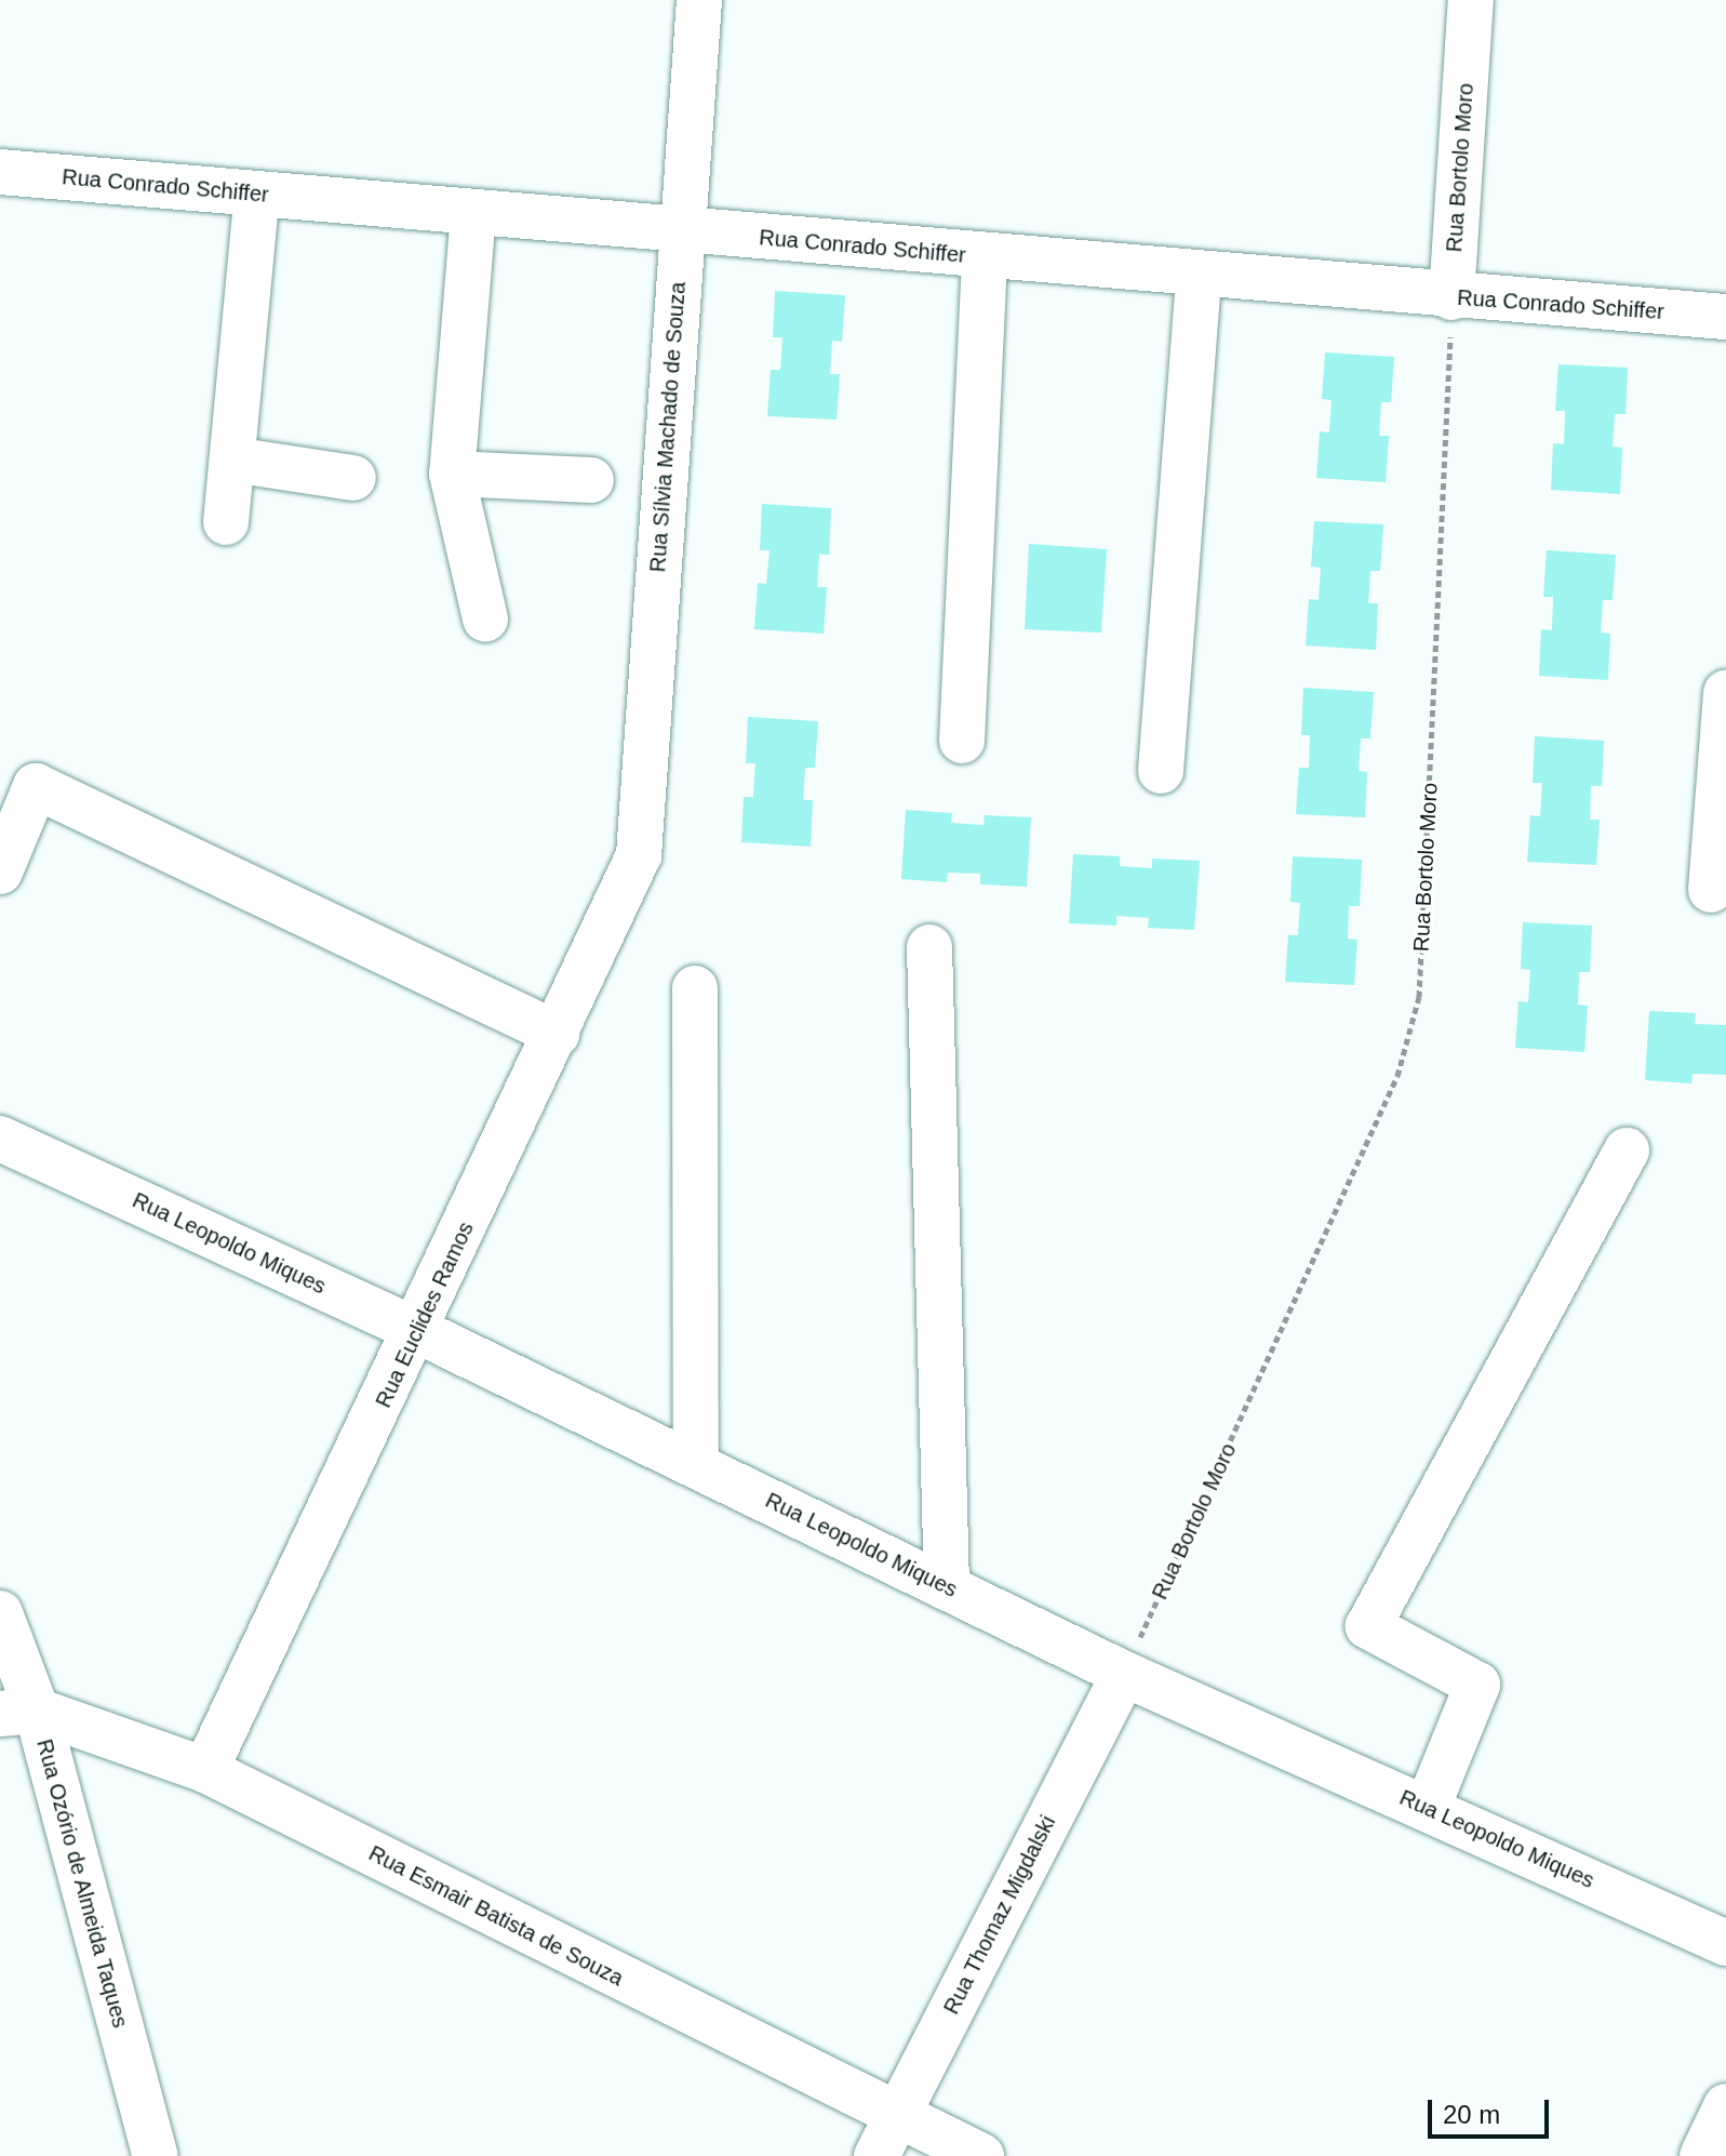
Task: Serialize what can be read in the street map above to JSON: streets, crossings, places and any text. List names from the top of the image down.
{
  "streets": {
    "street": [
      "Rua Bortolo Moro",
      "Rua Conrado Schiffer",
      "Rua Sílvia Machado de Souza",
      "Rua Leopoldo Miques",
      "Rua Euclides Ramos",
      "Rua Ozório de Almeida Taques",
      "Rua Thomaz Migdalski",
      "Rua Esmair Batista de Souza"
    ]
  },
  "crossings": [
    ["Rua Bortolo Moro", "Rua Conrado Schiffer"],
    ["Rua Bortolo Moro", "Rua Leopoldo Miques"],
    ["Rua Bortolo Moro", "Rua Thomaz Migdalski"],
    ["Rua Conrado Schiffer", "Rua Sílvia Machado de Souza"],
    ["Rua Sílvia Machado de Souza", "Rua Euclides Ramos"],
    ["Rua Leopoldo Miques", "Rua Euclides Ramos"],
    ["Rua Leopoldo Miques", "Rua Thomaz Migdalski"],
    ["Rua Euclides Ramos", "Rua Esmair Batista de Souza"],
    ["Rua Ozório de Almeida Taques", "Rua Esmair Batista de Souza"],
    ["Rua Thomaz Migdalski", "Rua Esmair Batista de Souza"]
  ],
  "scale_bar": "20 m"
}
